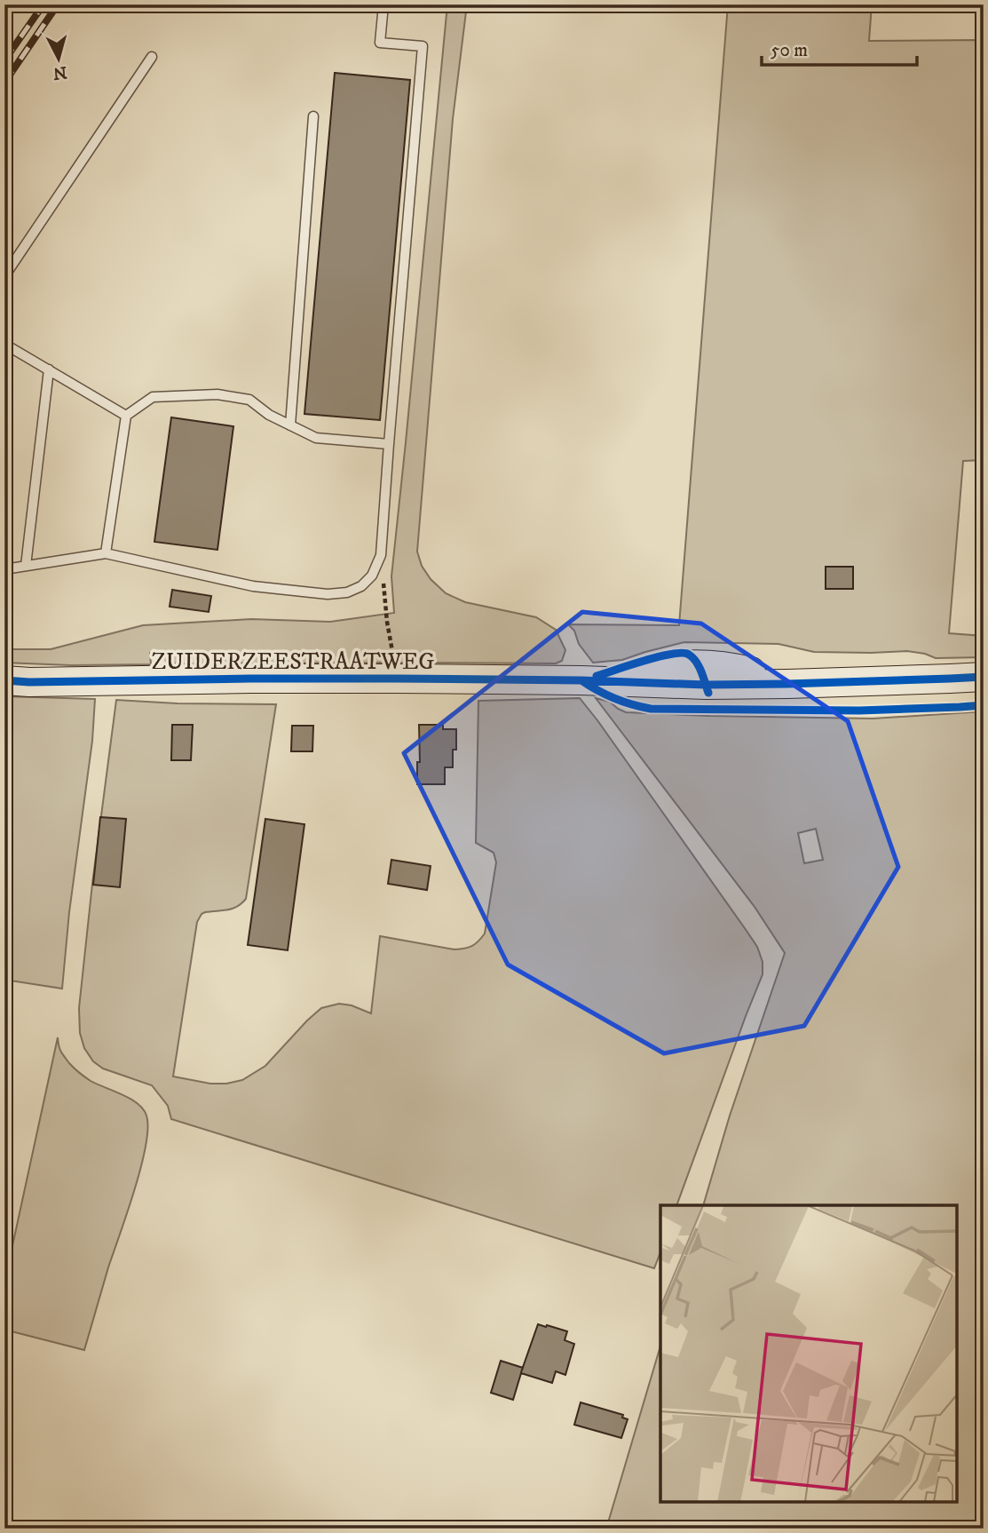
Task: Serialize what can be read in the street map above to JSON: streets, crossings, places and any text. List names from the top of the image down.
{
  "streets": {
    "street": ["ZUIDERZEESTRAATWEG"]
  },
  "scale_bar": "50 m",
  "north": "bottom"
}
